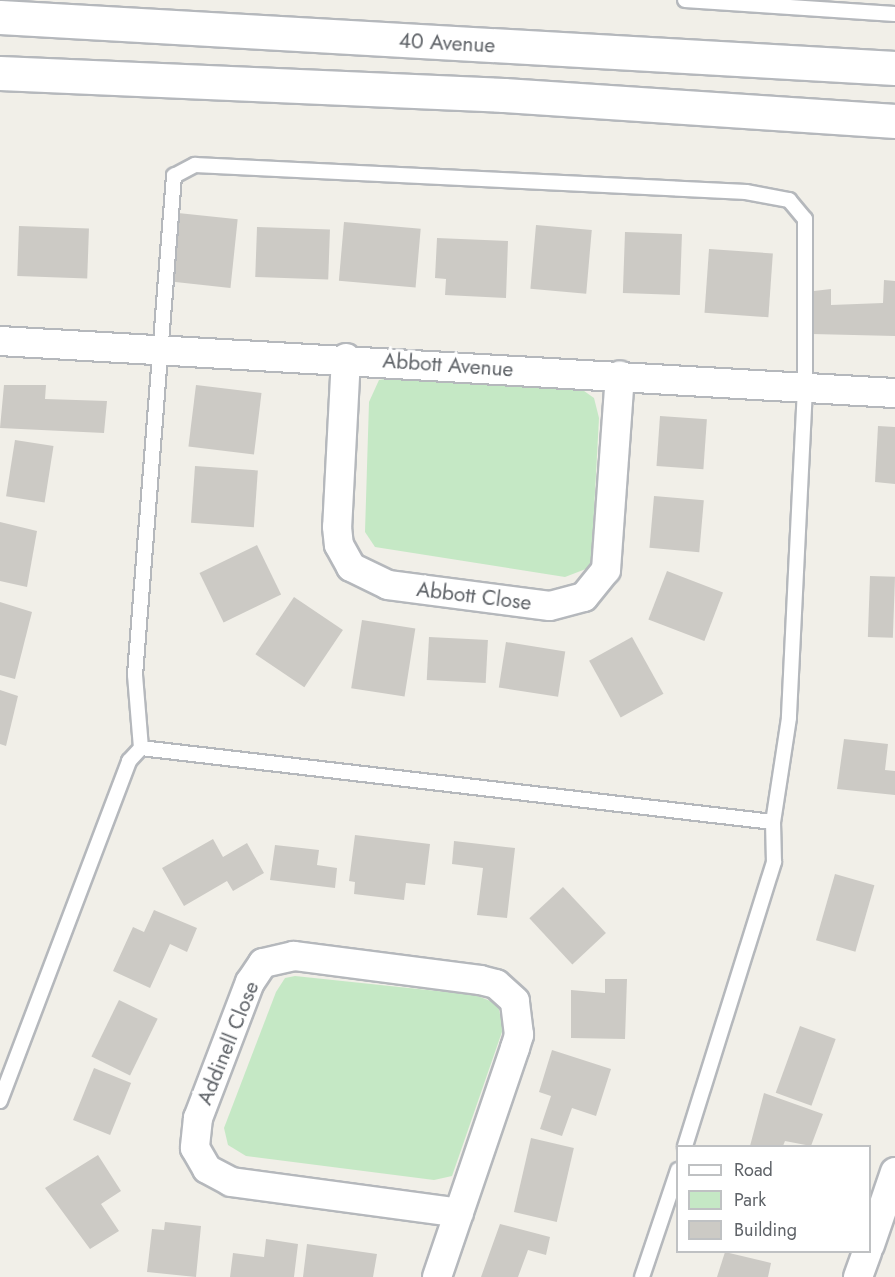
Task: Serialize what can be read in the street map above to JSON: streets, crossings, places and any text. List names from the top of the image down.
{
  "streets": {
    "main road": ["40 Avenue"],
    "street": ["Abbott Avenue", "Abbott Close", "Addinell Close"]
  },
  "crossings": [
    ["Abbott Avenue", "Abbott Close"]
  ],
  "legend": ["Road", "Park", "Building"]
}
